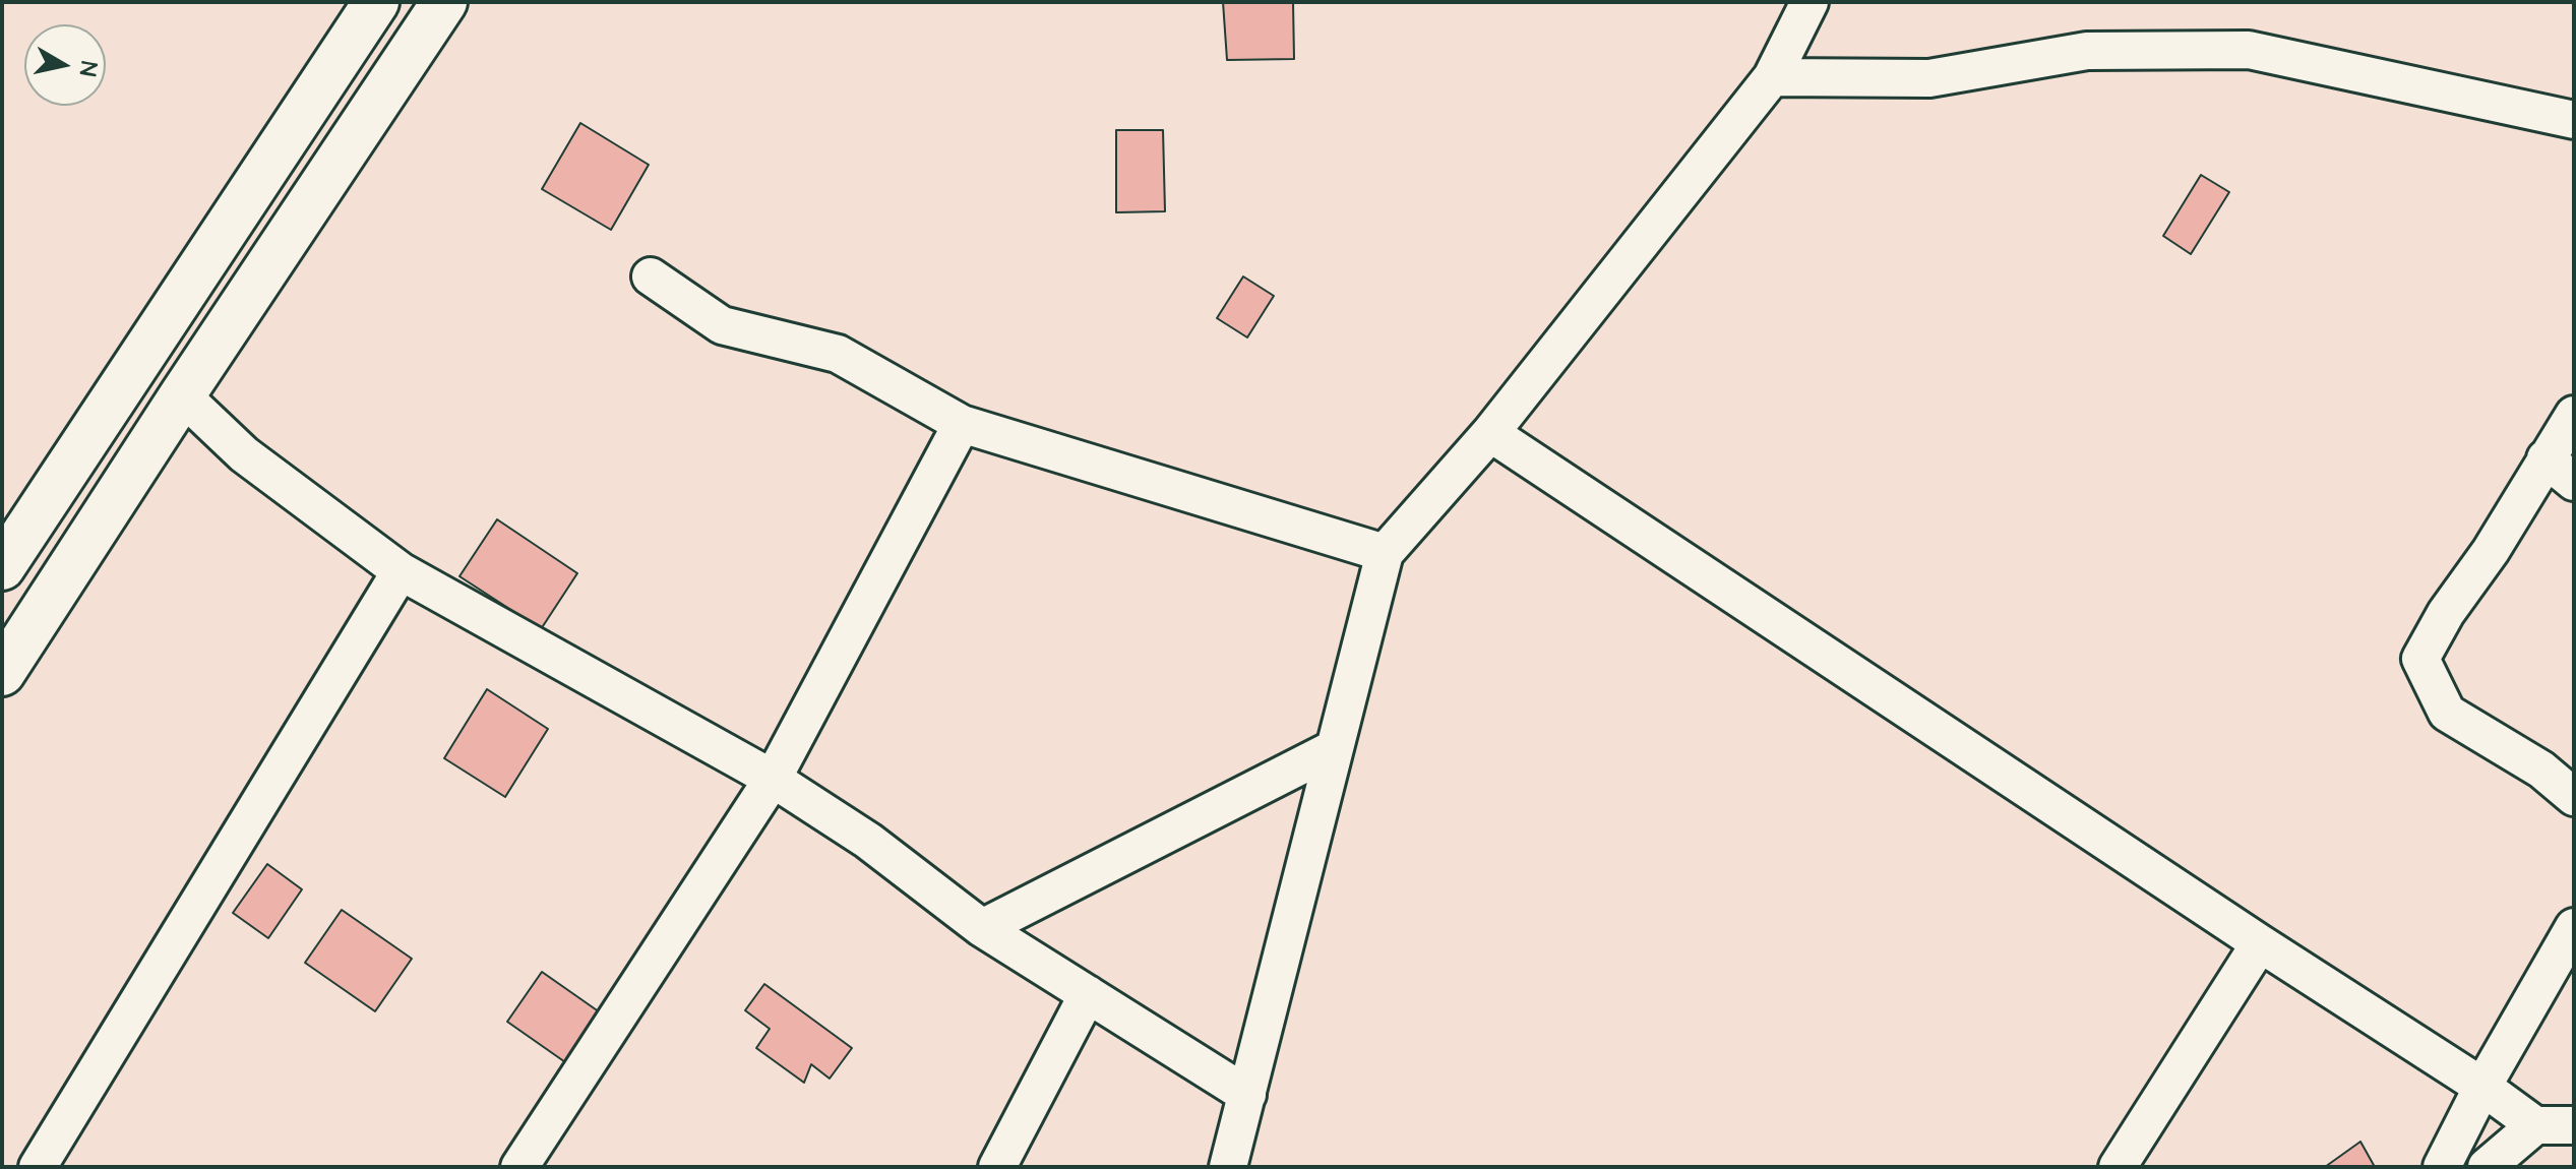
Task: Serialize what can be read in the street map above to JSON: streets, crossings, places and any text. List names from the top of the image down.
{
  "north": "right"
}
